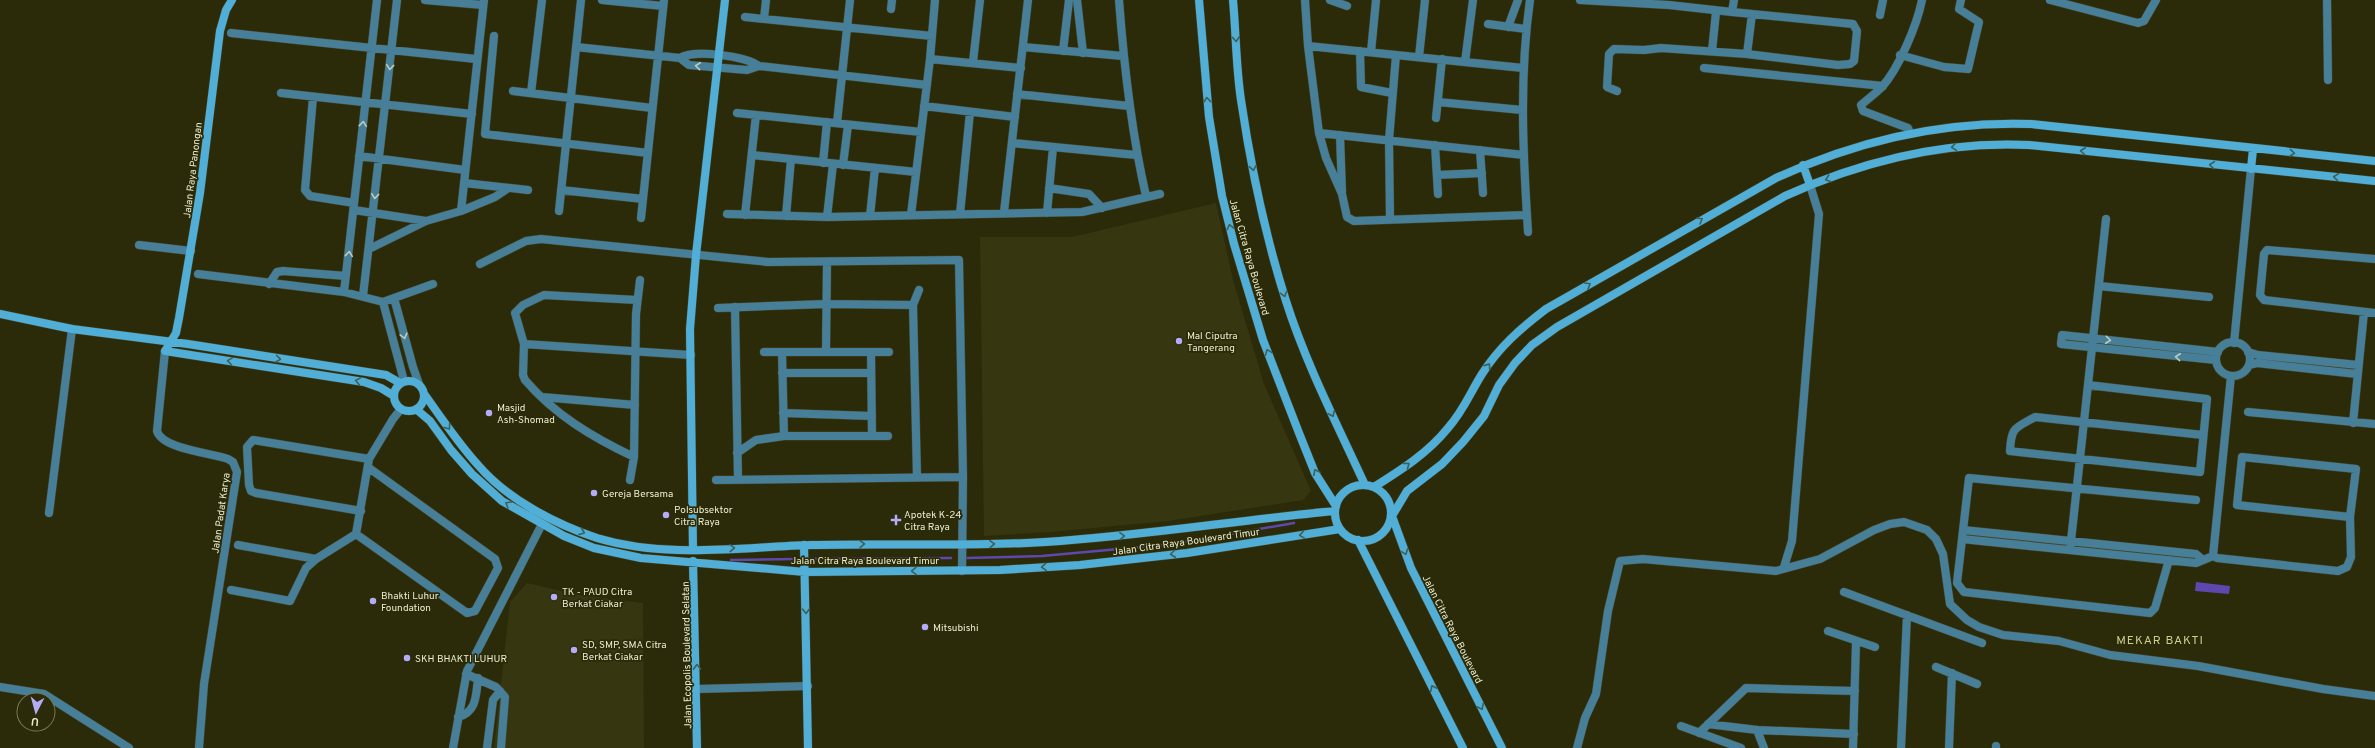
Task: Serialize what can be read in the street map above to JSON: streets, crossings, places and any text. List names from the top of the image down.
{
  "streets": {
    "street": [
      "Jalan Raya Panongan",
      "Jalan Citra Raya Boulevard",
      "Jalan Padat Karya",
      "Jalan Citra Raya Boulevard Timur",
      "Jalan Ecopolis Boulevard Selatan"
    ]
  },
  "crossings": [
    ["Jalan Raya Panongan", "Jalan Padat Karya"],
    ["Jalan Citra Raya Boulevard", "Jalan Citra Raya Boulevard Timur"],
    ["Jalan Citra Raya Boulevard Timur", "Jalan Ecopolis Boulevard Selatan"]
  ],
  "one_way": ["Jalan Ecopolis Boulevard Selatan"],
  "districts": ["MEKAR BAKTI"],
  "places": {
    "other": [
      "Mal Ciputra Tangerang",
      "Masjid Ash-Shomad",
      "Gereja Bersama",
      "Polsubsektor Citra Raya",
      "TK - PAUD Citra Berkat Ciakar",
      "Bhakti Luhur Foundation",
      "Mitsubishi",
      "SD, SMP, SMA Citra Berkat Ciakar",
      "SKH BHAKTI LUHUR"
    ],
    "health": ["Apotek K-24 Citra Raya"]
  },
  "north": "bottom"
}
